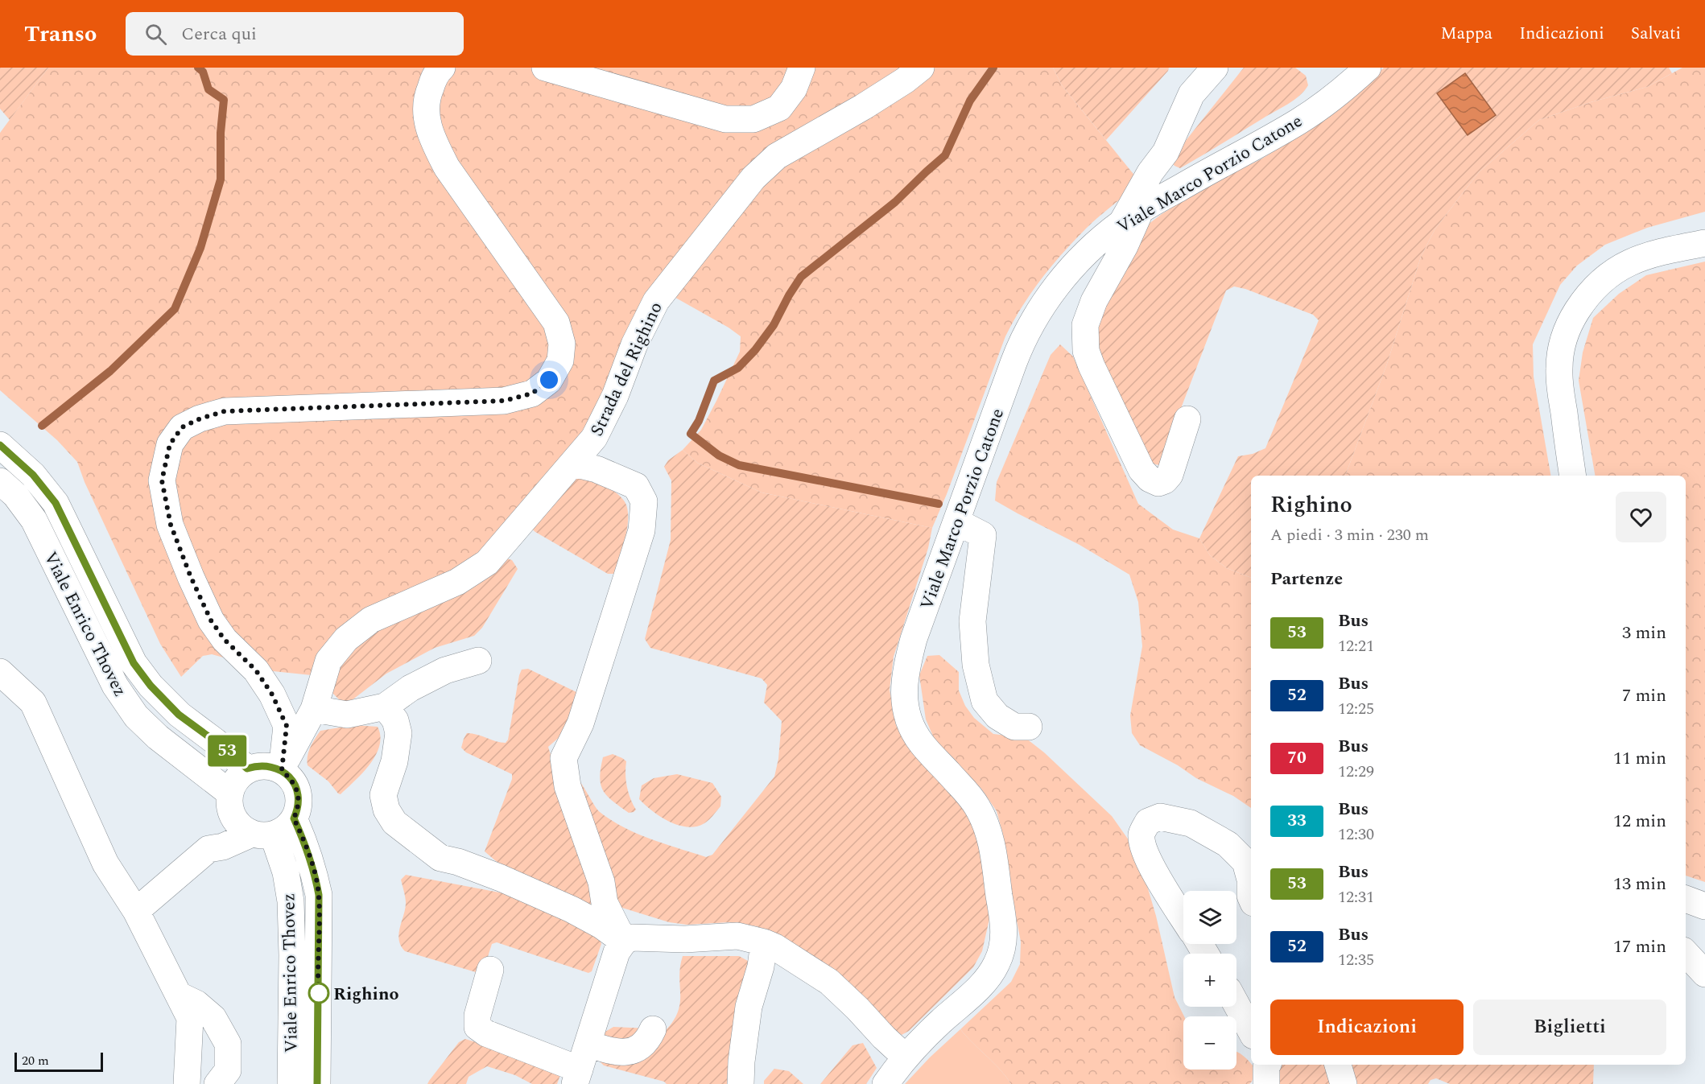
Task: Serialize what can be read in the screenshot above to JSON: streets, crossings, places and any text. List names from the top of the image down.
{
  "streets": {
    "street": ["Viale Marco Porzio Catone", "Strada del Righino", "Viale Enrico Thovez"]
  },
  "crossings": [
    ["Strada del Righino", "Viale Enrico Thovez"]
  ],
  "places": ["Righino"],
  "lines": ["bus line 53"],
  "scale_bar": "20 m",
  "page": {
    "header": "Transo",
    "search": "Cerca qui",
    "nav": ["Mappa", "Indicazioni", "Salvati"],
    "on_map": "53",
    "heading": [
      ["Righino", "A piedi · 3 min · 230 m"],
      "Partenze"
    ],
    "list": [
      {
        "mark": "53",
        "name": "Bus",
        "note": "12:21",
        "value": "3 min"
      },
      {
        "mark": "52",
        "name": "Bus",
        "note": "12:25",
        "value": "7 min"
      },
      {
        "mark": "70",
        "name": "Bus",
        "note": "12:29",
        "value": "11 min"
      },
      {
        "mark": "33",
        "name": "Bus",
        "note": "12:30",
        "value": "12 min"
      },
      {
        "mark": "53",
        "name": "Bus",
        "note": "12:31",
        "value": "13 min"
      },
      {
        "mark": "52",
        "name": "Bus",
        "note": "12:35",
        "value": "17 min"
      }
    ],
    "map_buttons": ["+", "−"],
    "buttons": ["Indicazioni", "Biglietti"],
    "scale": "20 m"
  }
}
